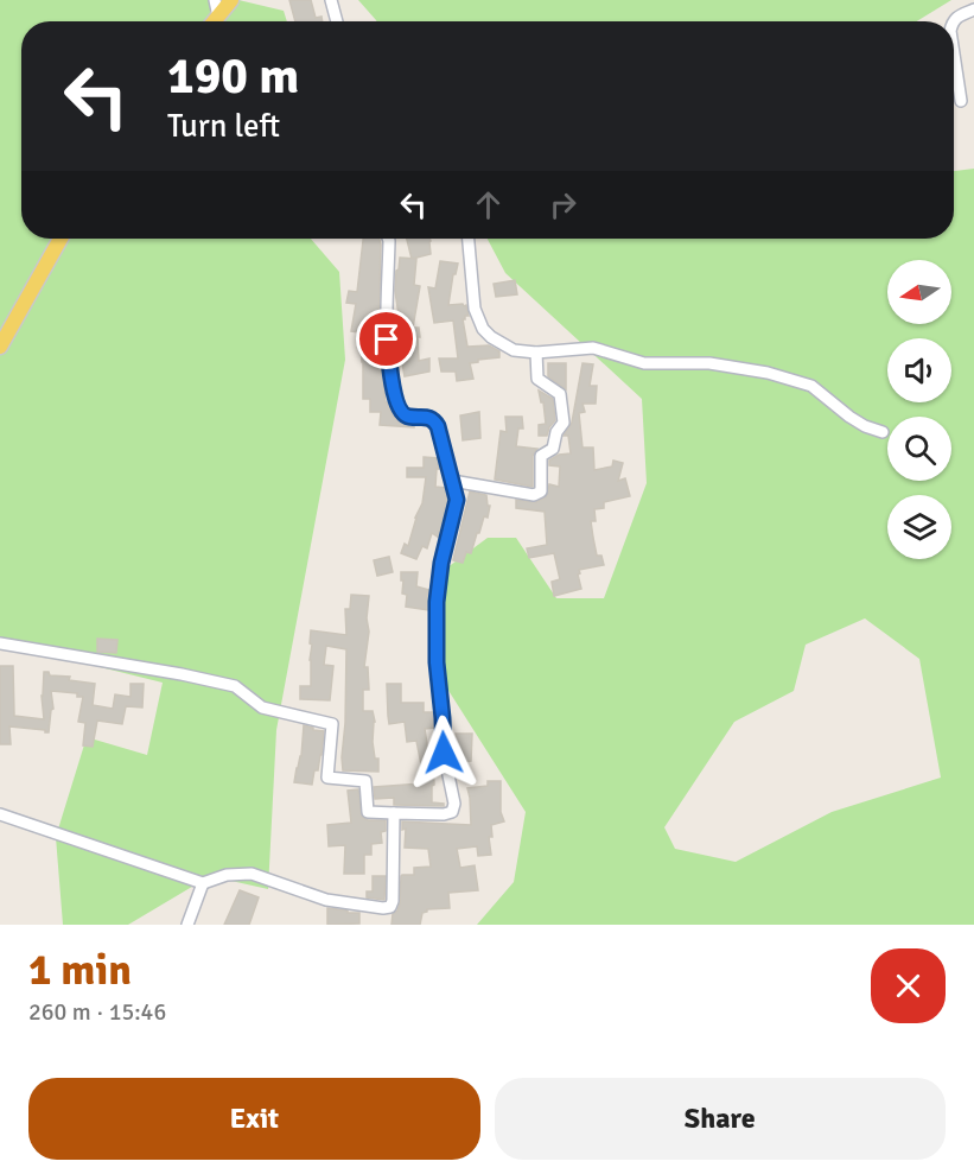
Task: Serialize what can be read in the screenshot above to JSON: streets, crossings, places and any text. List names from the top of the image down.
{
  "north": "left",
  "page": {
    "turn": ["190 m", "Turn left"],
    "heading": ["1 min", "260 m · 15:46"],
    "buttons": ["Exit", "Share"]
  }
}
